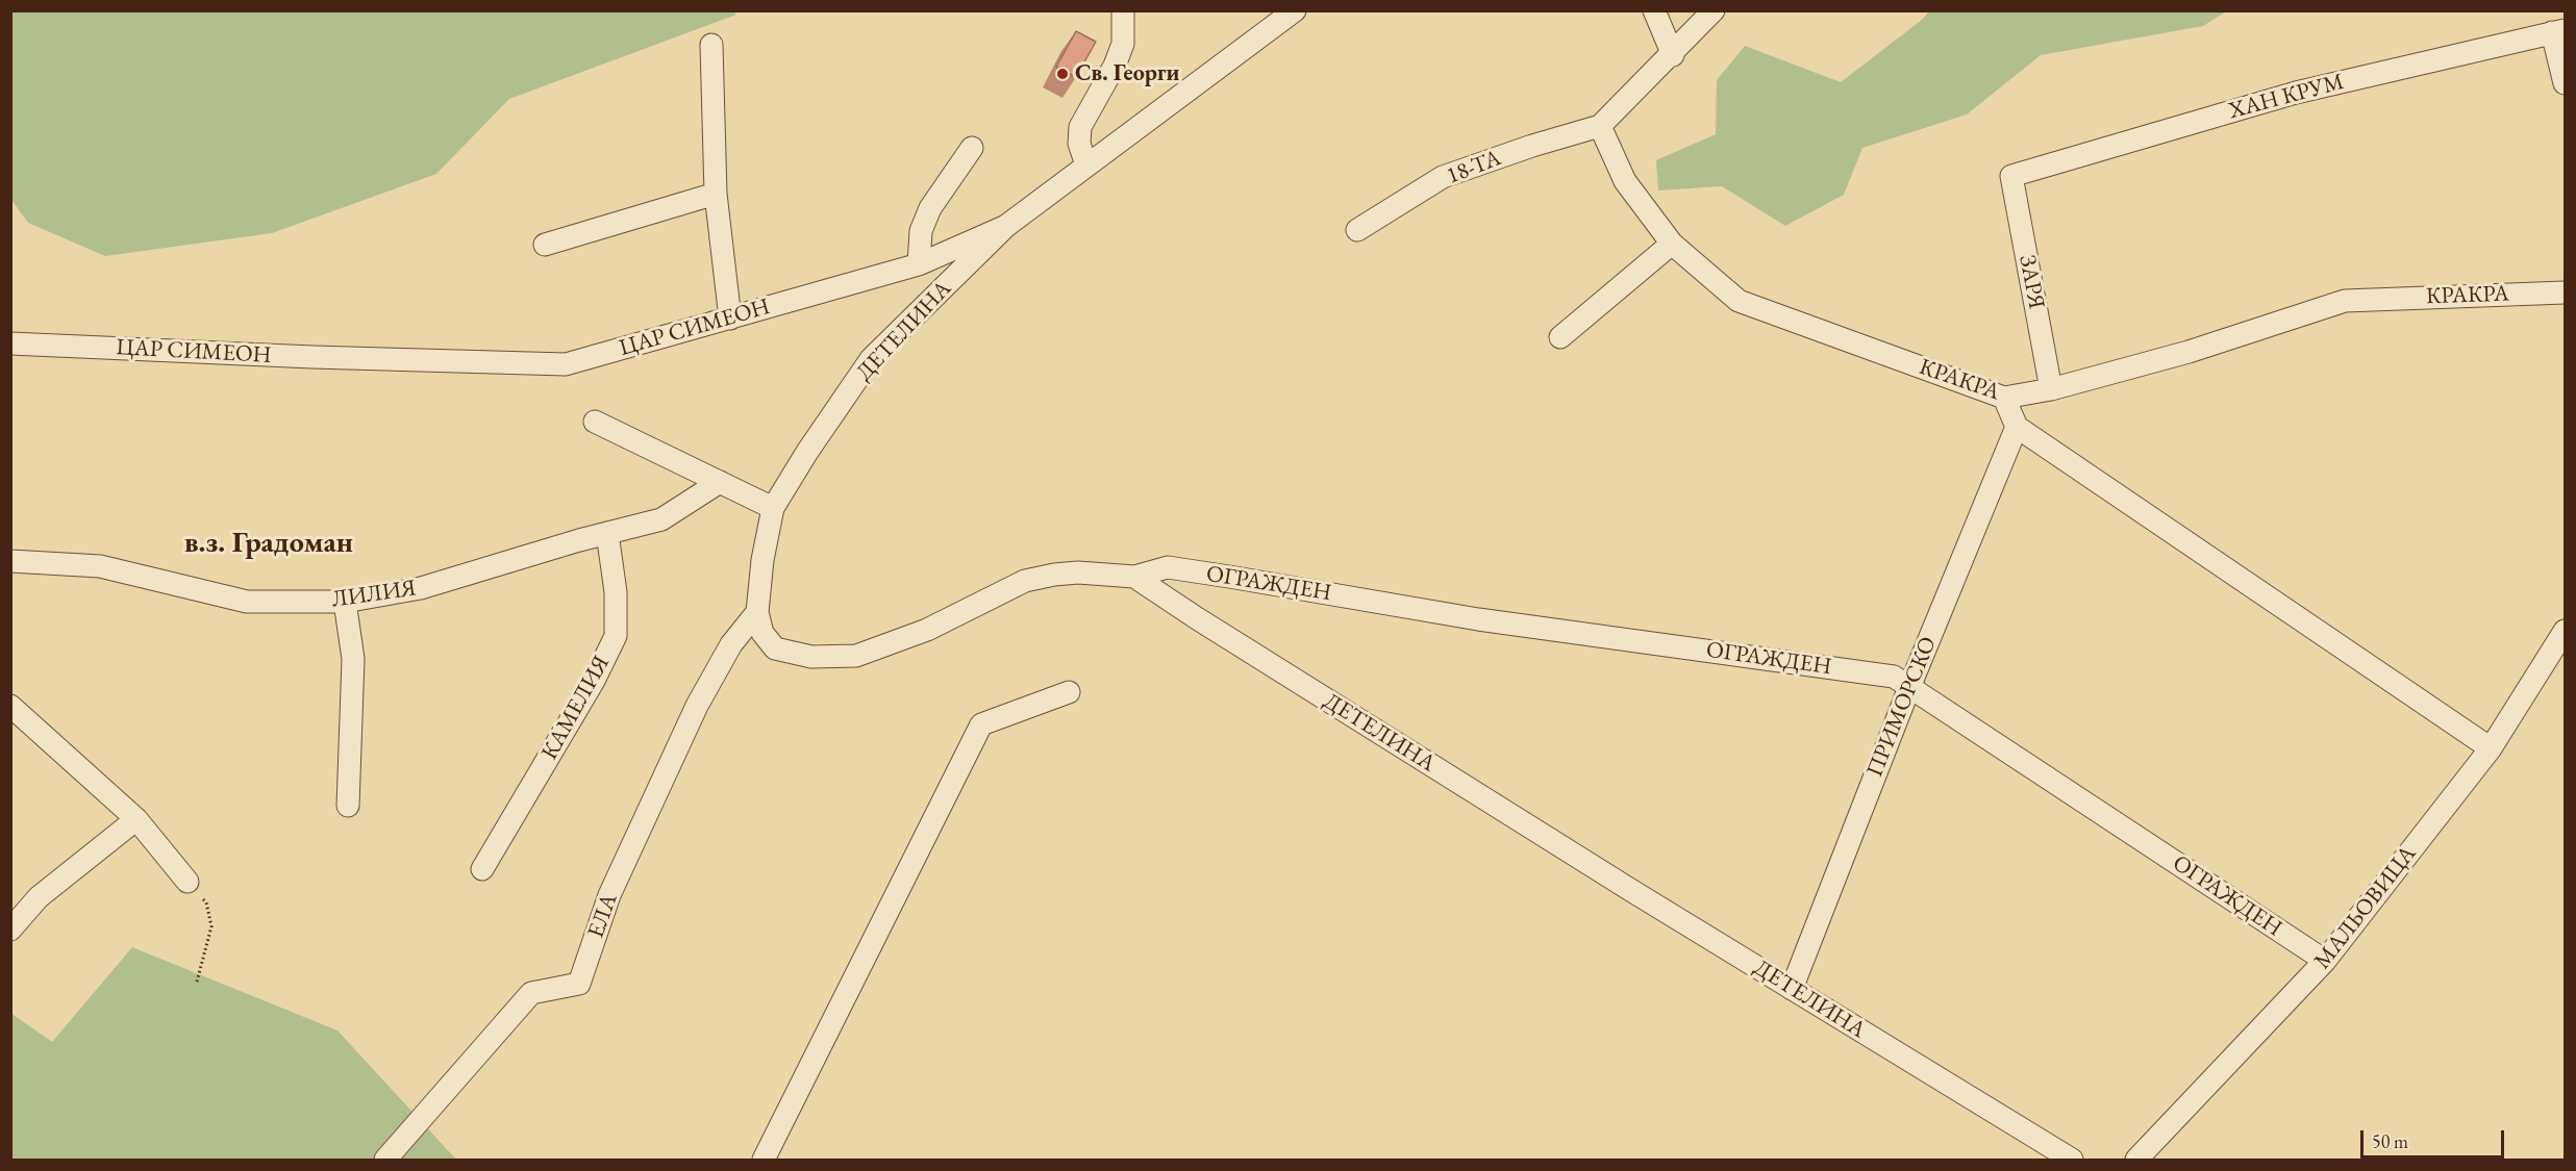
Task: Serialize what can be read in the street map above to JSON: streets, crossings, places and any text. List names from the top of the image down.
{
  "streets": {
    "street": [
      "ХАН КРУМ",
      "18-ТА",
      "ЗАРЯ",
      "КРАКРА",
      "ЦАР СИМЕОН",
      "ДЕТЕЛИНА",
      "ОГРАЖДЕН",
      "ЛИЛИЯ",
      "ПРИМОРСКО",
      "КАМЕЛИЯ",
      "МАЛЬОВИЦА",
      "ЕЛА"
    ]
  },
  "crossings": [
    ["ХАН КРУМ", "ЗАРЯ"],
    ["18-ТА", "КРАКРА"],
    ["ЗАРЯ", "КРАКРА"],
    ["ЦАР СИМЕОН", "ДЕТЕЛИНА"],
    ["ДЕТЕЛИНА", "ОГРАЖДЕН"],
    ["ДЕТЕЛИНА", "ПРИМОРСКО"],
    ["ДЕТЕЛИНА", "ЕЛА"],
    ["ОГРАЖДЕН", "ПРИМОРСКО"],
    ["ОГРАЖДЕН", "МАЛЬОВИЦА"],
    ["ЛИЛИЯ", "КАМЕЛИЯ"]
  ],
  "districts": ["в.з. Градоман"],
  "places": ["Св. Георги"],
  "scale_bar": "50 m"
}
